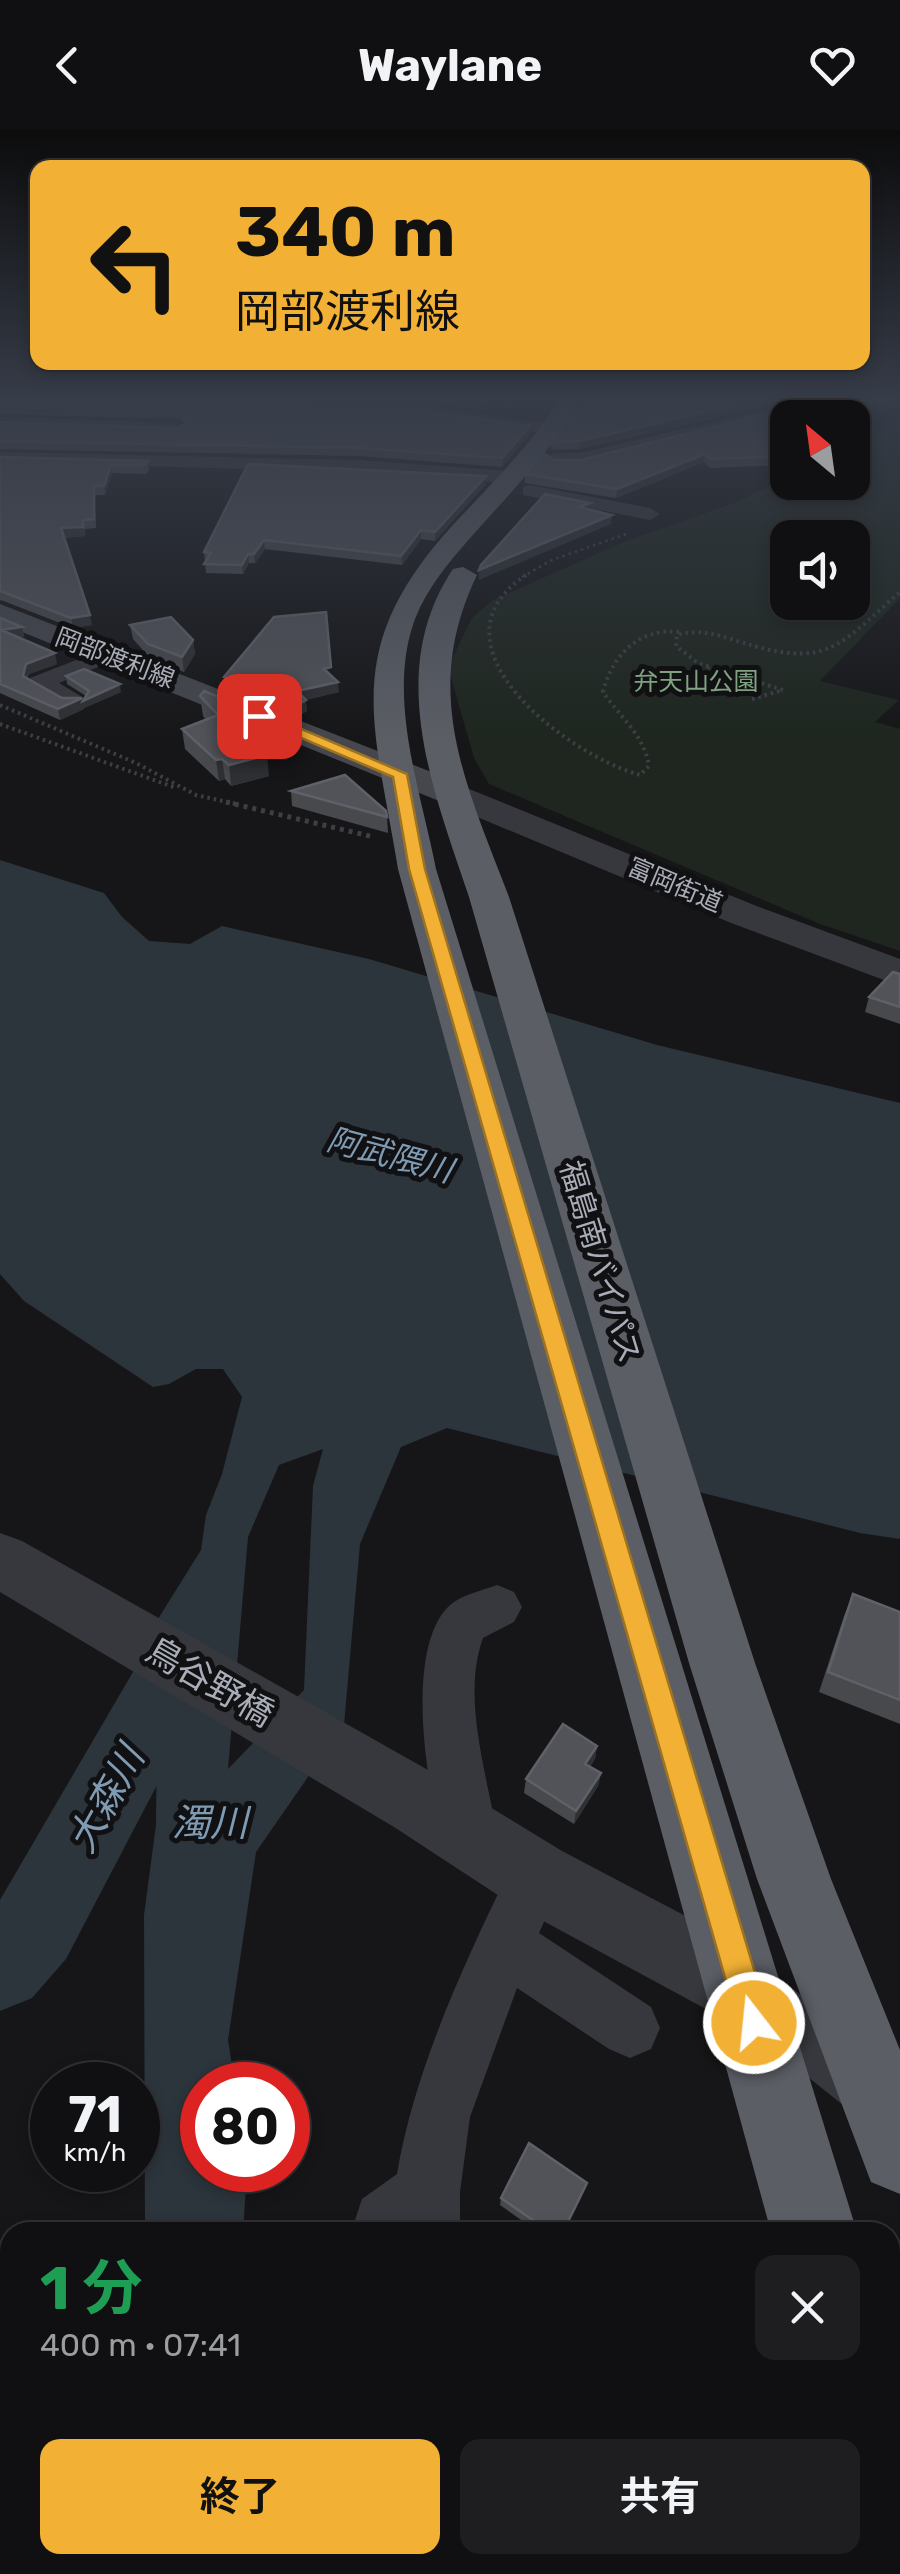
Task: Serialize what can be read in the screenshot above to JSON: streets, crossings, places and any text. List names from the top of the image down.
{
  "streets": {
    "highway": ["福島南バイパス"],
    "main road": ["岡部渡利線"],
    "street": ["富岡街道", "鳥谷野橋"]
  },
  "crossings": [
    ["岡部渡利線", "富岡街道"],
    ["岡部渡利線", "福島南バイパス"],
    ["富岡街道", "福島南バイパス"],
    ["福島南バイパス", "鳥谷野橋"]
  ],
  "water": ["阿武隈川", "大森川", "濁川"],
  "parks": ["弁天山公園"],
  "north": "top left",
  "page": {
    "header": "Waylane",
    "turn": ["340 m", "岡部渡利線"],
    "speed": "71 km/h",
    "limit": "80",
    "heading": ["1 分", "400 m · 07:41"],
    "buttons": ["終了", "共有"]
  }
}
